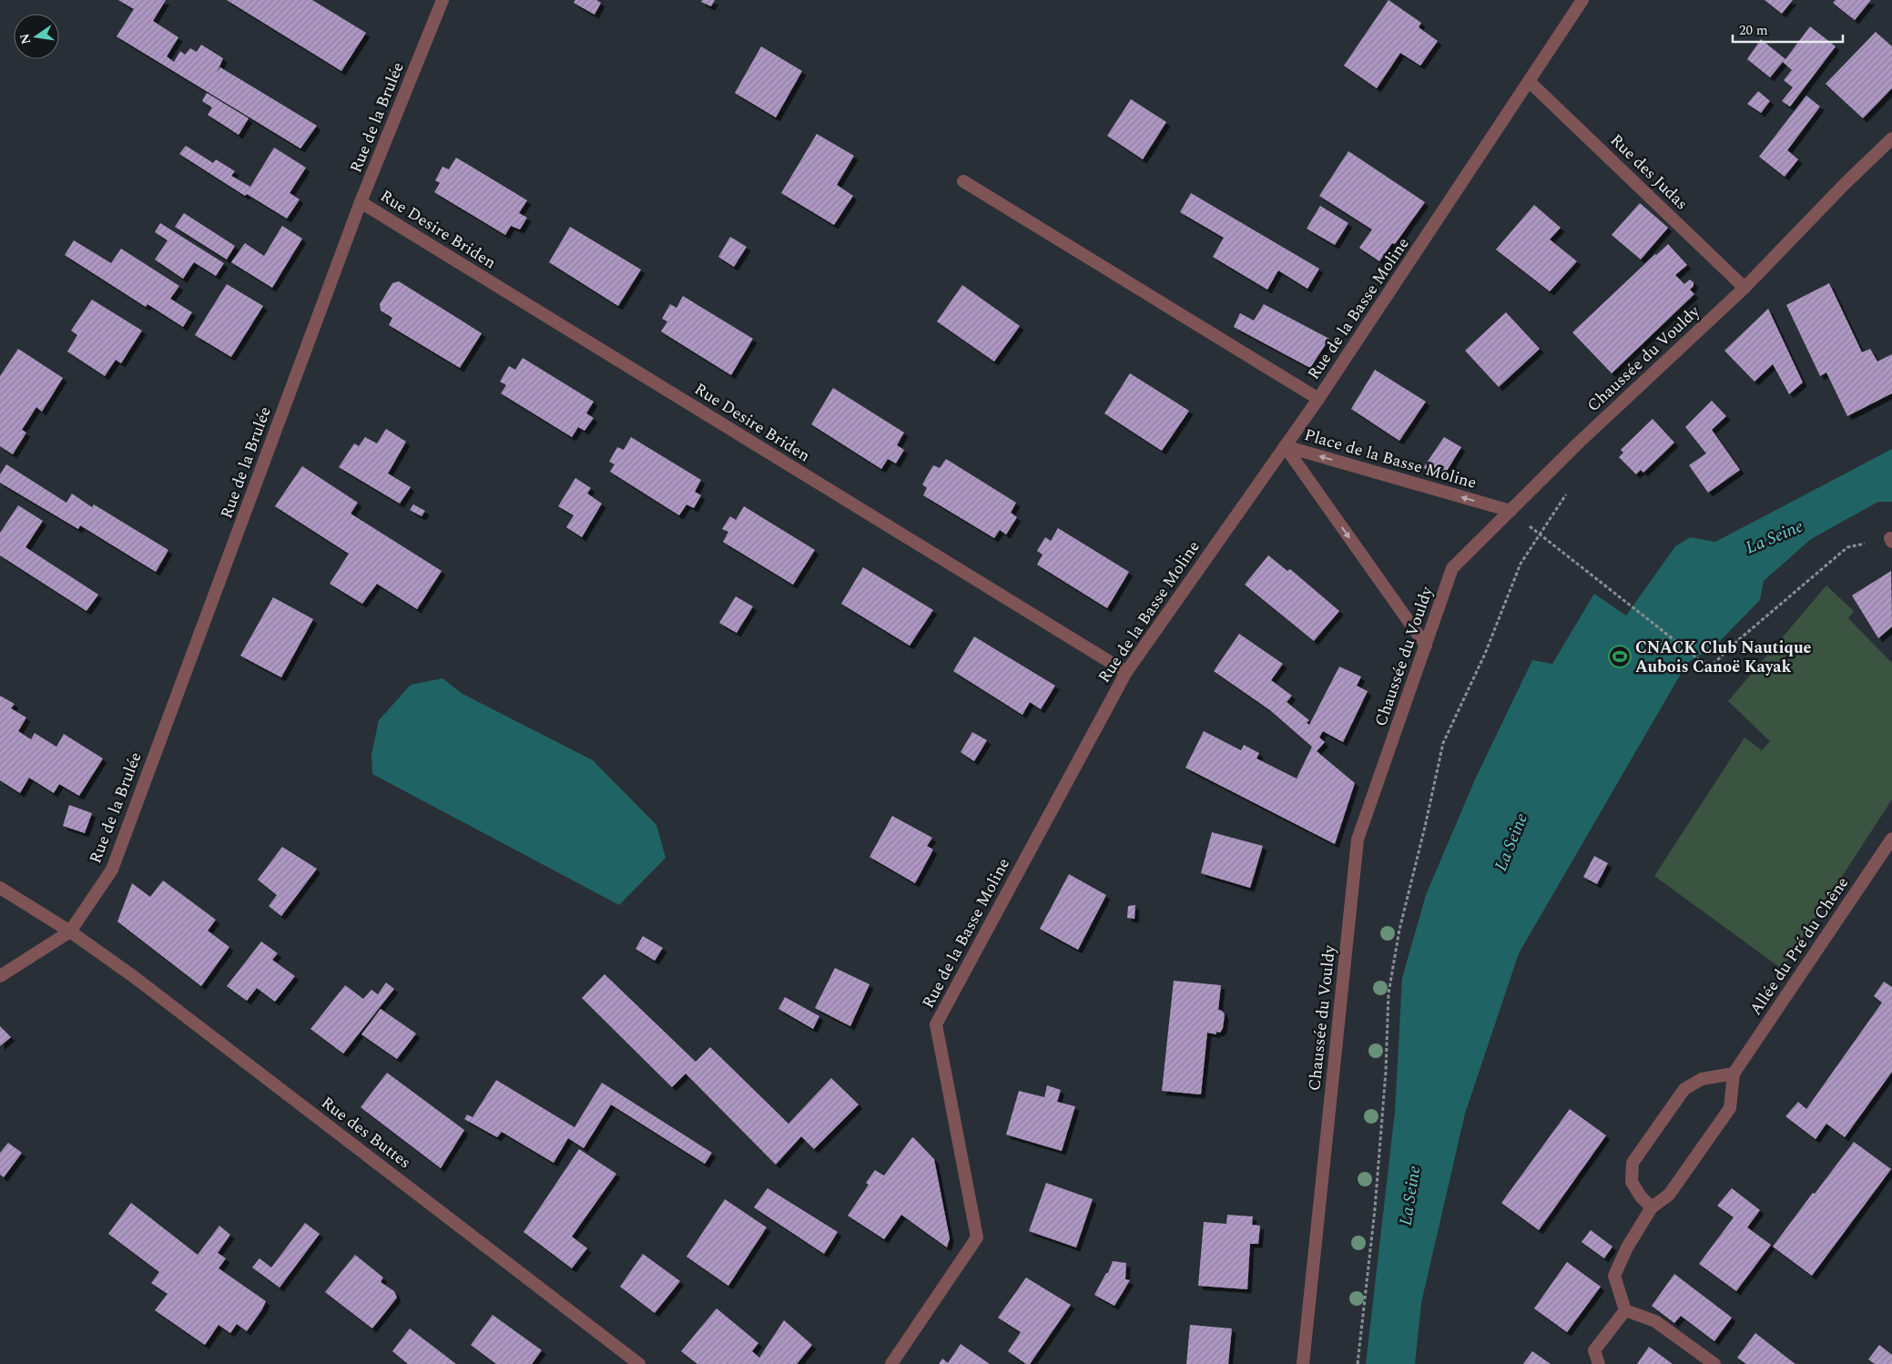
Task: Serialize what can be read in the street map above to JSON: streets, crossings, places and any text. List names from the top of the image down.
{
  "streets": {
    "street": [
      "Rue de la Brulée",
      "Rue des Judas",
      "Rue Desire Briden",
      "Rue de la Basse Moline",
      "Chaussée du Vouldy",
      "Place de la Basse Moline",
      "Allée du Pré du Chêne",
      "Rue des Buttes"
    ]
  },
  "crossings": [
    ["Rue de la Brulée", "Rue Desire Briden"],
    ["Rue de la Brulée", "Rue des Buttes"],
    ["Rue des Judas", "Rue de la Basse Moline"],
    ["Rue des Judas", "Chaussée du Vouldy"],
    ["Rue Desire Briden", "Rue de la Basse Moline"],
    ["Rue de la Basse Moline", "Place de la Basse Moline"],
    ["Chaussée du Vouldy", "Place de la Basse Moline"]
  ],
  "water": ["La Seine"],
  "places": {
    "sports": ["CNACK Club Nautique Aubois Canoë Kayak"]
  },
  "scale_bar": "20 m",
  "north": "left"
}
